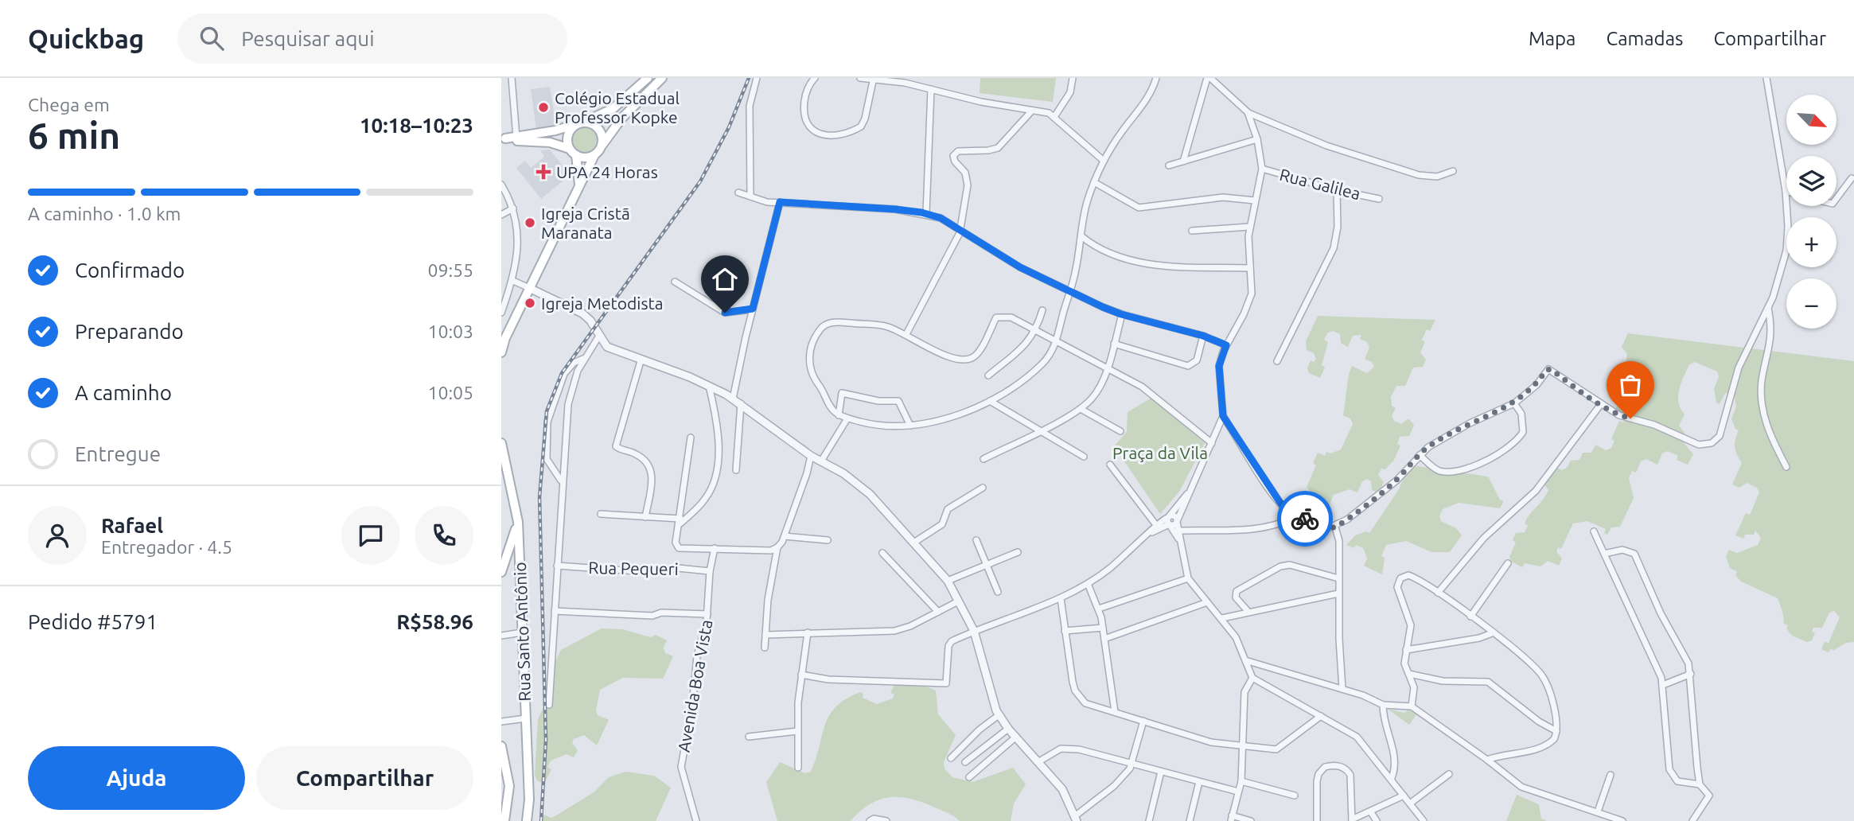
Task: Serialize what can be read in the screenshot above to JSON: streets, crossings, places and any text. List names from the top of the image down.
{
  "streets": {
    "main road": ["Rua Santo Antônio"],
    "street": ["Rua Galilea", "Rua Pequeri", "Avenida Boa Vista"]
  },
  "crossings": [
    ["Rua Pequeri", "Avenida Boa Vista"]
  ],
  "parks": ["Praça da Vila"],
  "places": {
    "other": ["Colégio Estadual Professor Kopke", "Igreja Cristã Maranata", "Igreja Metodista"],
    "health": ["UPA 24 Horas"]
  },
  "north": "bottom right",
  "page": {
    "header": "Quickbag",
    "search": "Pesquisar aqui",
    "nav": ["Mapa", "Camadas", "Compartilhar"],
    "heading": ["6 min", "Chega em", "10:18–10:23"],
    "panel": [
      "Rafael",
      "Entregador · 4.5",
      "Pedido #5791",
      "R$58.96"
    ],
    "map_buttons": ["+", "−"],
    "bar": "A caminho · 1.0 km",
    "list": [
      ["Confirmado", "09:55"],
      ["Preparando", "10:03"],
      ["A caminho", "10:05"],
      "Entregue"
    ],
    "buttons": ["Ajuda", "Compartilhar"]
  }
}
